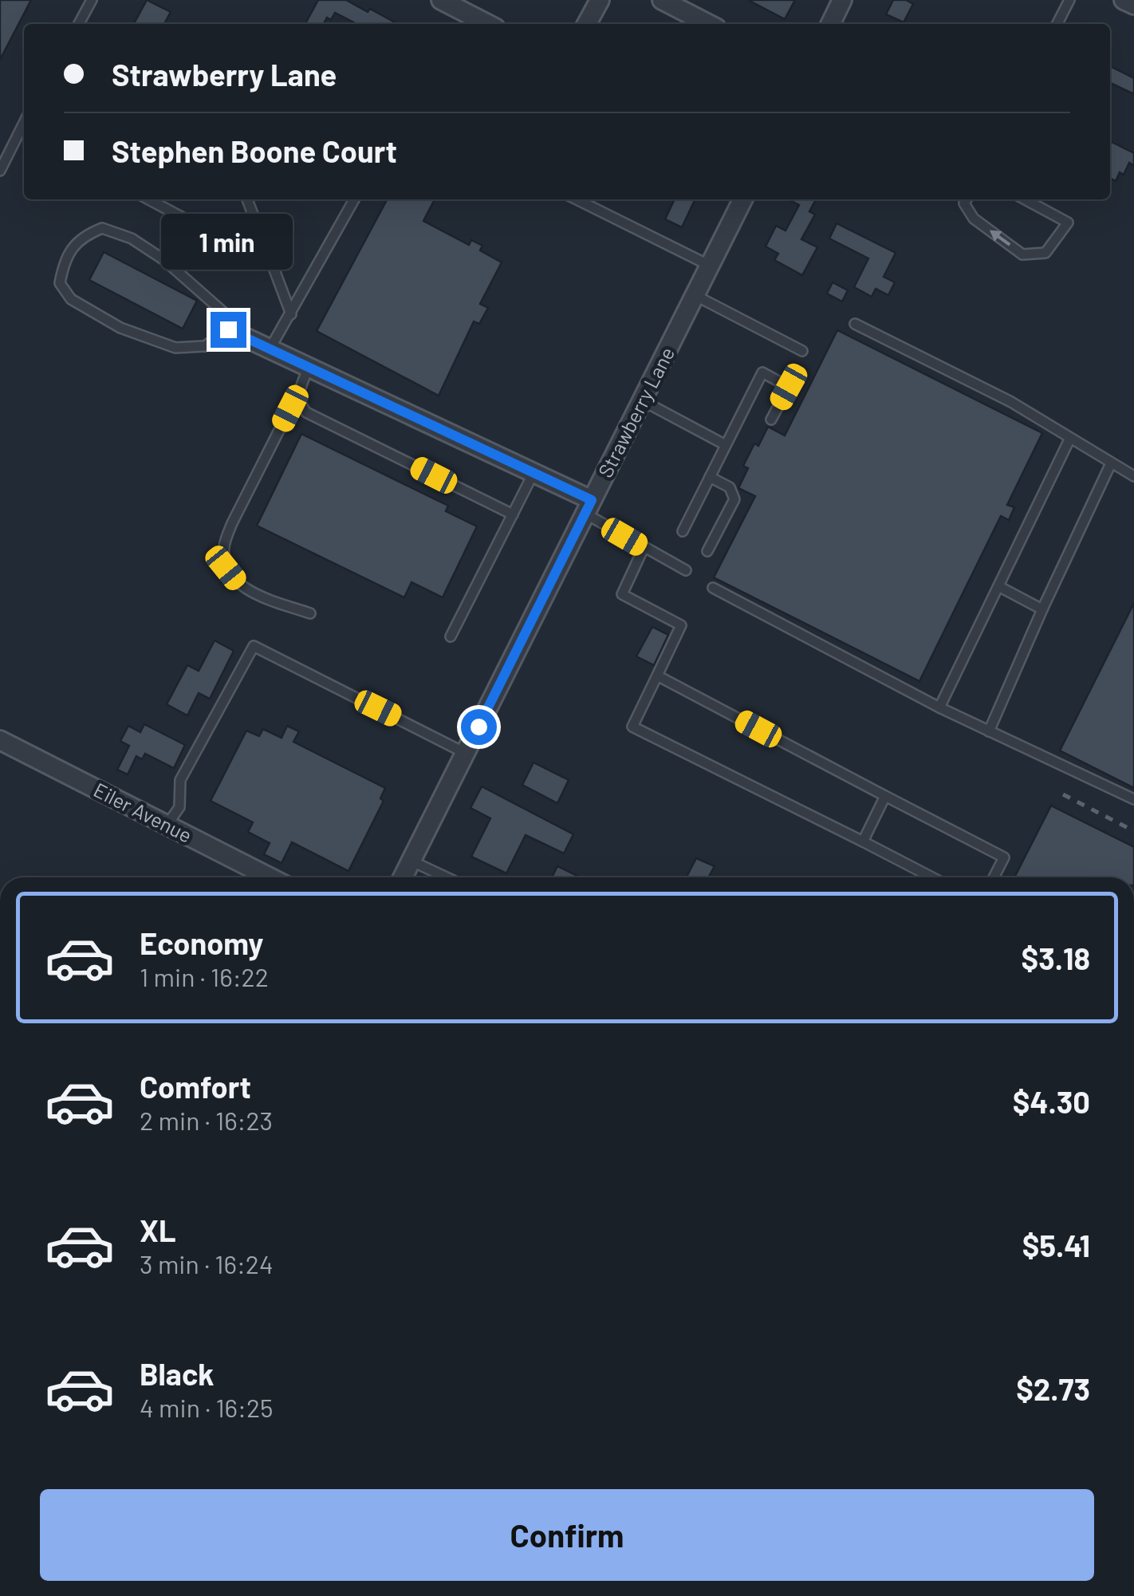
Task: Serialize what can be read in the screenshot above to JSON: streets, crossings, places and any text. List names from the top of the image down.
{
  "streets": {
    "street": ["Strawberry Lane", "Eiler Avenue"]
  },
  "page": {
    "banner": ["Strawberry Lane", "Stephen Boone Court"],
    "bubble": "1 min",
    "list": [
      {
        "name": "Economy",
        "note": "1 min · 16:22",
        "value": "$3.18"
      },
      {
        "name": "Comfort",
        "note": "2 min · 16:23",
        "value": "$4.30"
      },
      {
        "name": "XL",
        "note": "3 min · 16:24",
        "value": "$5.41"
      },
      {
        "name": "Black",
        "note": "4 min · 16:25",
        "value": "$2.73"
      }
    ],
    "buttons": "Confirm"
  }
}
